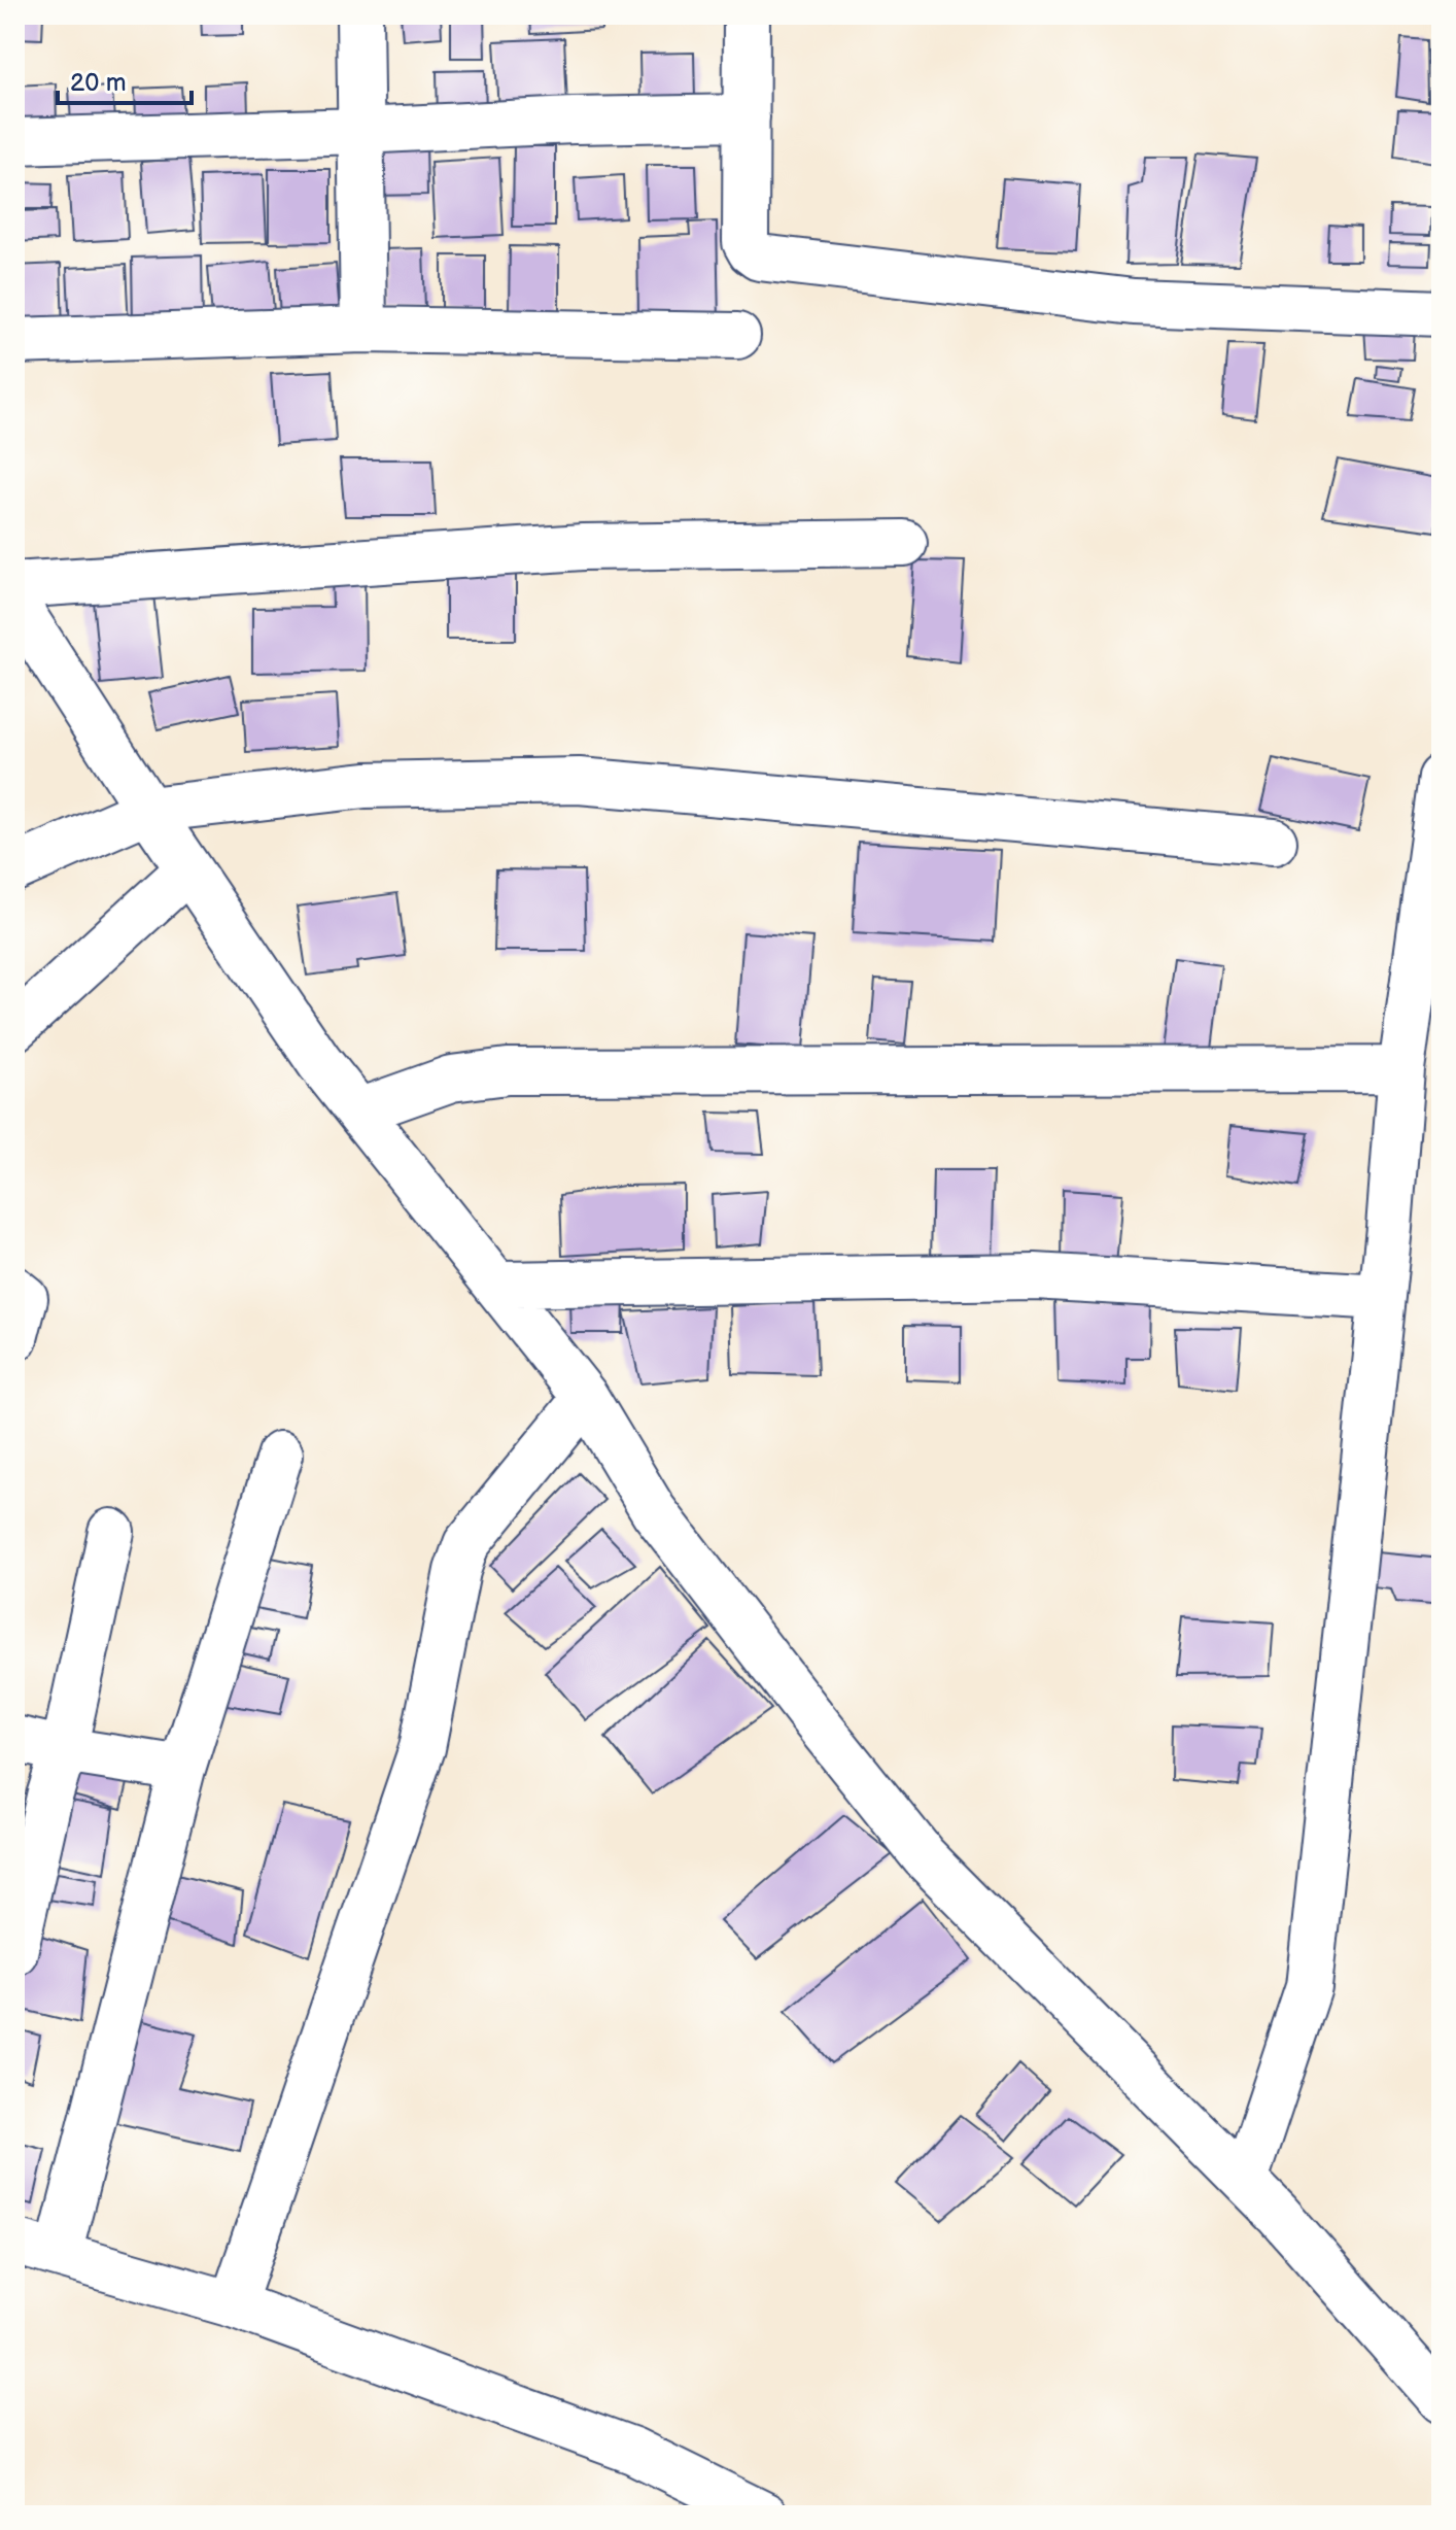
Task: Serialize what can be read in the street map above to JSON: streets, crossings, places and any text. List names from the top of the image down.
{
  "scale_bar": "20 m"
}
